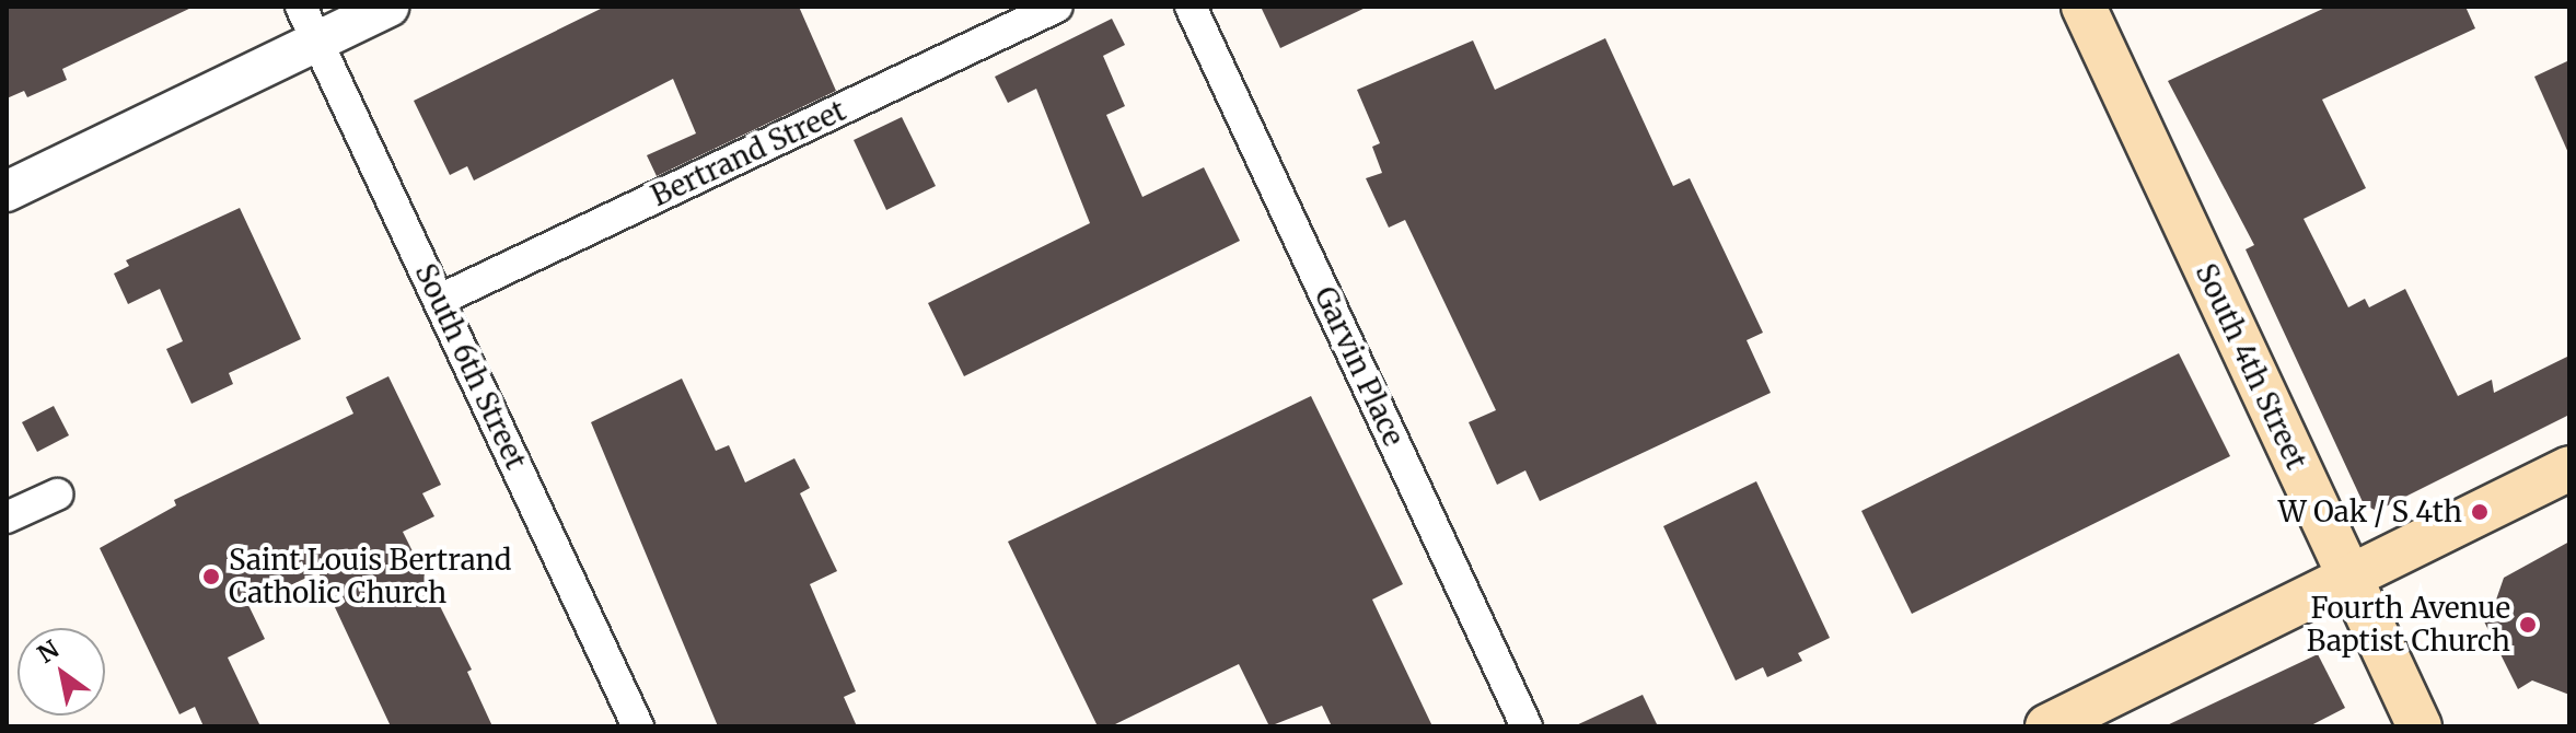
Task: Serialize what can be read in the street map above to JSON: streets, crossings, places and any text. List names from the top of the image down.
{
  "streets": {
    "main road": ["South 4th Street"],
    "street": ["Bertrand Street", "South 6th Street", "Garvin Place"]
  },
  "crossings": [
    ["Bertrand Street", "South 6th Street"]
  ],
  "places": ["W Oak / S 4th", "Saint Louis Bertrand Catholic Church", "Fourth Avenue Baptist Church"],
  "north": "top left"
}
